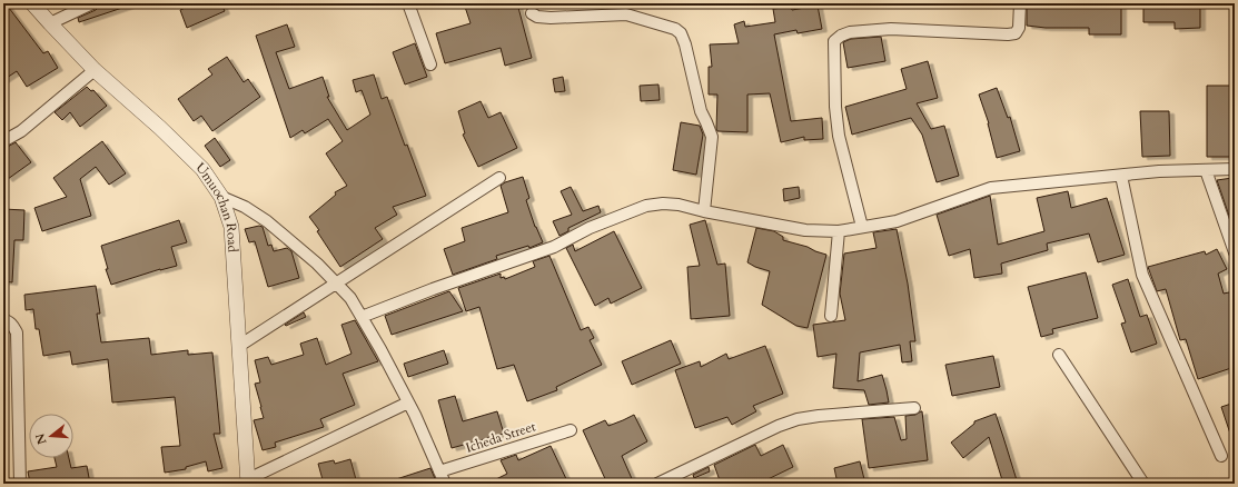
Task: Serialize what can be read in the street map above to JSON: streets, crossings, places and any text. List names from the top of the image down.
{
  "streets": {
    "street": ["Umuochan Road", "Icheda Street"]
  },
  "north": "left"
}
